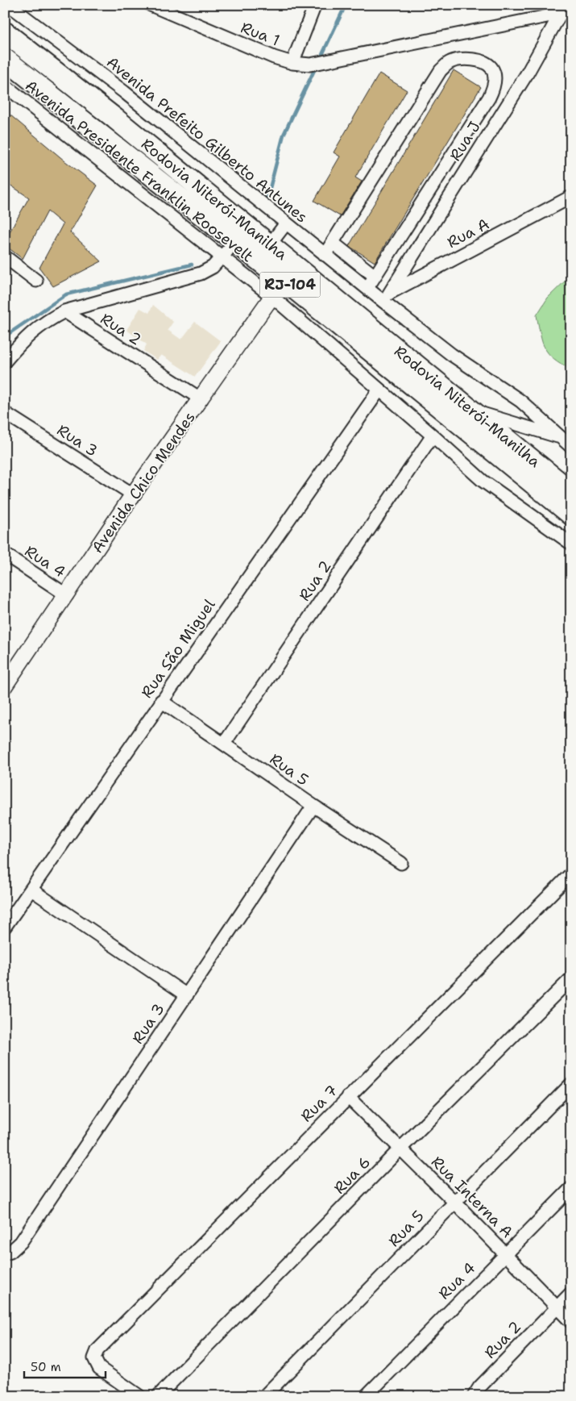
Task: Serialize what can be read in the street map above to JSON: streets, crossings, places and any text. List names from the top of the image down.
{
  "streets": {
    "highway": ["Rodovia Niterói-Manilha", "RJ-104"],
    "street": [
      "Rua 1",
      "Avenida Prefeito Gilberto Antunes",
      "Rua J",
      "Avenida Presidente Franklin Roosevelt",
      "Rua A",
      "Rua 2",
      "Rua 3",
      "Avenida Chico Mendes",
      "Rua 4",
      "Rua São Miguel",
      "Rua 5",
      "Rua 7",
      "Rua 6",
      "Rua Interna A"
    ]
  },
  "crossings": [
    ["Avenida Prefeito Gilberto Antunes", "Rua J"],
    ["Avenida Prefeito Gilberto Antunes", "Rua A"],
    ["Rua J", "Rua A"],
    ["Avenida Presidente Franklin Roosevelt", "Rodovia Niterói-Manilha"],
    ["Avenida Presidente Franklin Roosevelt", "Rua 2"],
    ["Avenida Presidente Franklin Roosevelt", "Avenida Chico Mendes"],
    ["Avenida Presidente Franklin Roosevelt", "Rua São Miguel"],
    ["Rodovia Niterói-Manilha", "Avenida Chico Mendes"],
    ["Rua 2", "Avenida Chico Mendes"],
    ["Rua 2", "Rua 5"],
    ["Rua 2", "Rua Interna A"],
    ["Rua 3", "Avenida Chico Mendes"],
    ["Rua 3", "Rua 5"],
    ["Avenida Chico Mendes", "Rua 4"],
    ["Rua 4", "Rua Interna A"],
    ["Rua São Miguel", "Rua 5"],
    ["Rua 5", "Rua Interna A"],
    ["Rua 7", "Rua Interna A"],
    ["Rua 6", "Rua Interna A"]
  ],
  "scale_bar": "50 m"
}
